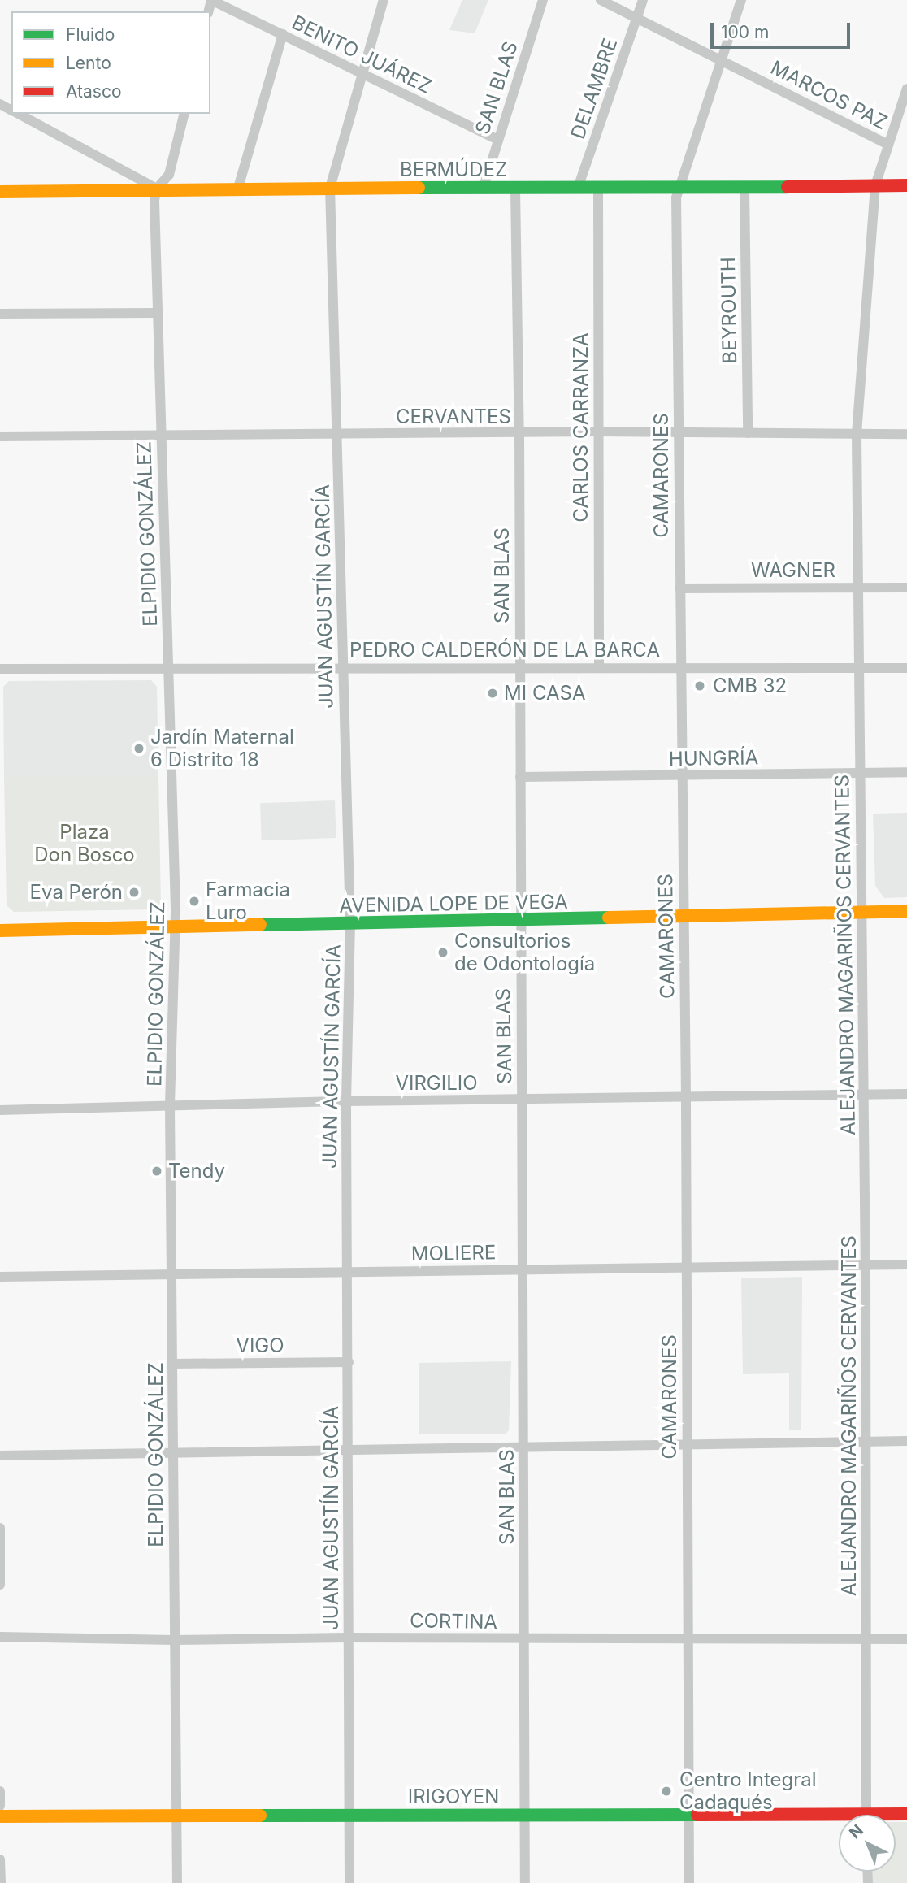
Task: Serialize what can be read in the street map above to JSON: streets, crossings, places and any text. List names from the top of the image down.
{
  "streets": {
    "street": [
      "BENITO JUÁREZ",
      "SAN BLAS",
      "DELAMBRE",
      "MARCOS PAZ",
      "BERMÚDEZ",
      "BEYROUTH",
      "CERVANTES",
      "CARLOS CARRANZA",
      "CAMARONES",
      "ELPIDIO GONZÁLEZ",
      "WAGNER",
      "JUAN AGUSTÍN GARCÍA",
      "PEDRO CALDERÓN DE LA BARCA",
      "HUNGRÍA",
      "AVENIDA LOPE DE VEGA",
      "ALEJANDRO MAGARIÑOS CERVANTES",
      "VIRGILIO",
      "MOLIERE",
      "VIGO",
      "CORTINA",
      "IRIGOYEN"
    ]
  },
  "crossings": [
    ["BENITO JUÁREZ", "SAN BLAS"],
    ["BENITO JUÁREZ", "JUAN AGUSTÍN GARCÍA"],
    ["SAN BLAS", "BERMÚDEZ"],
    ["SAN BLAS", "CERVANTES"],
    ["SAN BLAS", "PEDRO CALDERÓN DE LA BARCA"],
    ["SAN BLAS", "HUNGRÍA"],
    ["SAN BLAS", "AVENIDA LOPE DE VEGA"],
    ["SAN BLAS", "VIRGILIO"],
    ["SAN BLAS", "MOLIERE"],
    ["SAN BLAS", "CORTINA"],
    ["SAN BLAS", "IRIGOYEN"],
    ["DELAMBRE", "MARCOS PAZ"],
    ["DELAMBRE", "BERMÚDEZ"],
    ["MARCOS PAZ", "CAMARONES"],
    ["MARCOS PAZ", "ALEJANDRO MAGARIÑOS CERVANTES"],
    ["BERMÚDEZ", "BEYROUTH"],
    ["BERMÚDEZ", "CARLOS CARRANZA"],
    ["BERMÚDEZ", "CAMARONES"],
    ["BERMÚDEZ", "ELPIDIO GONZÁLEZ"],
    ["BERMÚDEZ", "JUAN AGUSTÍN GARCÍA"],
    ["BERMÚDEZ", "ALEJANDRO MAGARIÑOS CERVANTES"],
    ["BEYROUTH", "CERVANTES"],
    ["CERVANTES", "CARLOS CARRANZA"],
    ["CERVANTES", "CAMARONES"],
    ["CERVANTES", "ELPIDIO GONZÁLEZ"],
    ["CERVANTES", "JUAN AGUSTÍN GARCÍA"],
    ["CERVANTES", "ALEJANDRO MAGARIÑOS CERVANTES"],
    ["CARLOS CARRANZA", "PEDRO CALDERÓN DE LA BARCA"],
    ["CAMARONES", "WAGNER"],
    ["CAMARONES", "PEDRO CALDERÓN DE LA BARCA"],
    ["CAMARONES", "HUNGRÍA"],
    ["CAMARONES", "AVENIDA LOPE DE VEGA"],
    ["CAMARONES", "VIRGILIO"],
    ["CAMARONES", "MOLIERE"],
    ["CAMARONES", "CORTINA"],
    ["CAMARONES", "IRIGOYEN"],
    ["ELPIDIO GONZÁLEZ", "PEDRO CALDERÓN DE LA BARCA"],
    ["ELPIDIO GONZÁLEZ", "AVENIDA LOPE DE VEGA"],
    ["ELPIDIO GONZÁLEZ", "VIRGILIO"],
    ["ELPIDIO GONZÁLEZ", "MOLIERE"],
    ["ELPIDIO GONZÁLEZ", "VIGO"],
    ["ELPIDIO GONZÁLEZ", "CORTINA"],
    ["ELPIDIO GONZÁLEZ", "IRIGOYEN"],
    ["WAGNER", "ALEJANDRO MAGARIÑOS CERVANTES"],
    ["JUAN AGUSTÍN GARCÍA", "PEDRO CALDERÓN DE LA BARCA"],
    ["JUAN AGUSTÍN GARCÍA", "AVENIDA LOPE DE VEGA"],
    ["JUAN AGUSTÍN GARCÍA", "VIRGILIO"],
    ["JUAN AGUSTÍN GARCÍA", "MOLIERE"],
    ["JUAN AGUSTÍN GARCÍA", "VIGO"],
    ["JUAN AGUSTÍN GARCÍA", "CORTINA"],
    ["JUAN AGUSTÍN GARCÍA", "IRIGOYEN"],
    ["PEDRO CALDERÓN DE LA BARCA", "ALEJANDRO MAGARIÑOS CERVANTES"],
    ["HUNGRÍA", "ALEJANDRO MAGARIÑOS CERVANTES"],
    ["AVENIDA LOPE DE VEGA", "ALEJANDRO MAGARIÑOS CERVANTES"],
    ["ALEJANDRO MAGARIÑOS CERVANTES", "VIRGILIO"],
    ["ALEJANDRO MAGARIÑOS CERVANTES", "MOLIERE"],
    ["ALEJANDRO MAGARIÑOS CERVANTES", "CORTINA"]
  ],
  "parks": ["Plaza Don Bosco"],
  "places": [
    "CMB 32",
    "MI CASA",
    "Jardín Maternal 6 Distrito 18",
    "Eva Perón",
    "Farmacia Luro",
    "Consultorios de Odontología",
    "Tendy",
    "Centro Integral Cadaqués"
  ],
  "legend": ["Fluido", "Lento", "Atasco"],
  "scale_bar": "100 m",
  "north": "top left"
}
